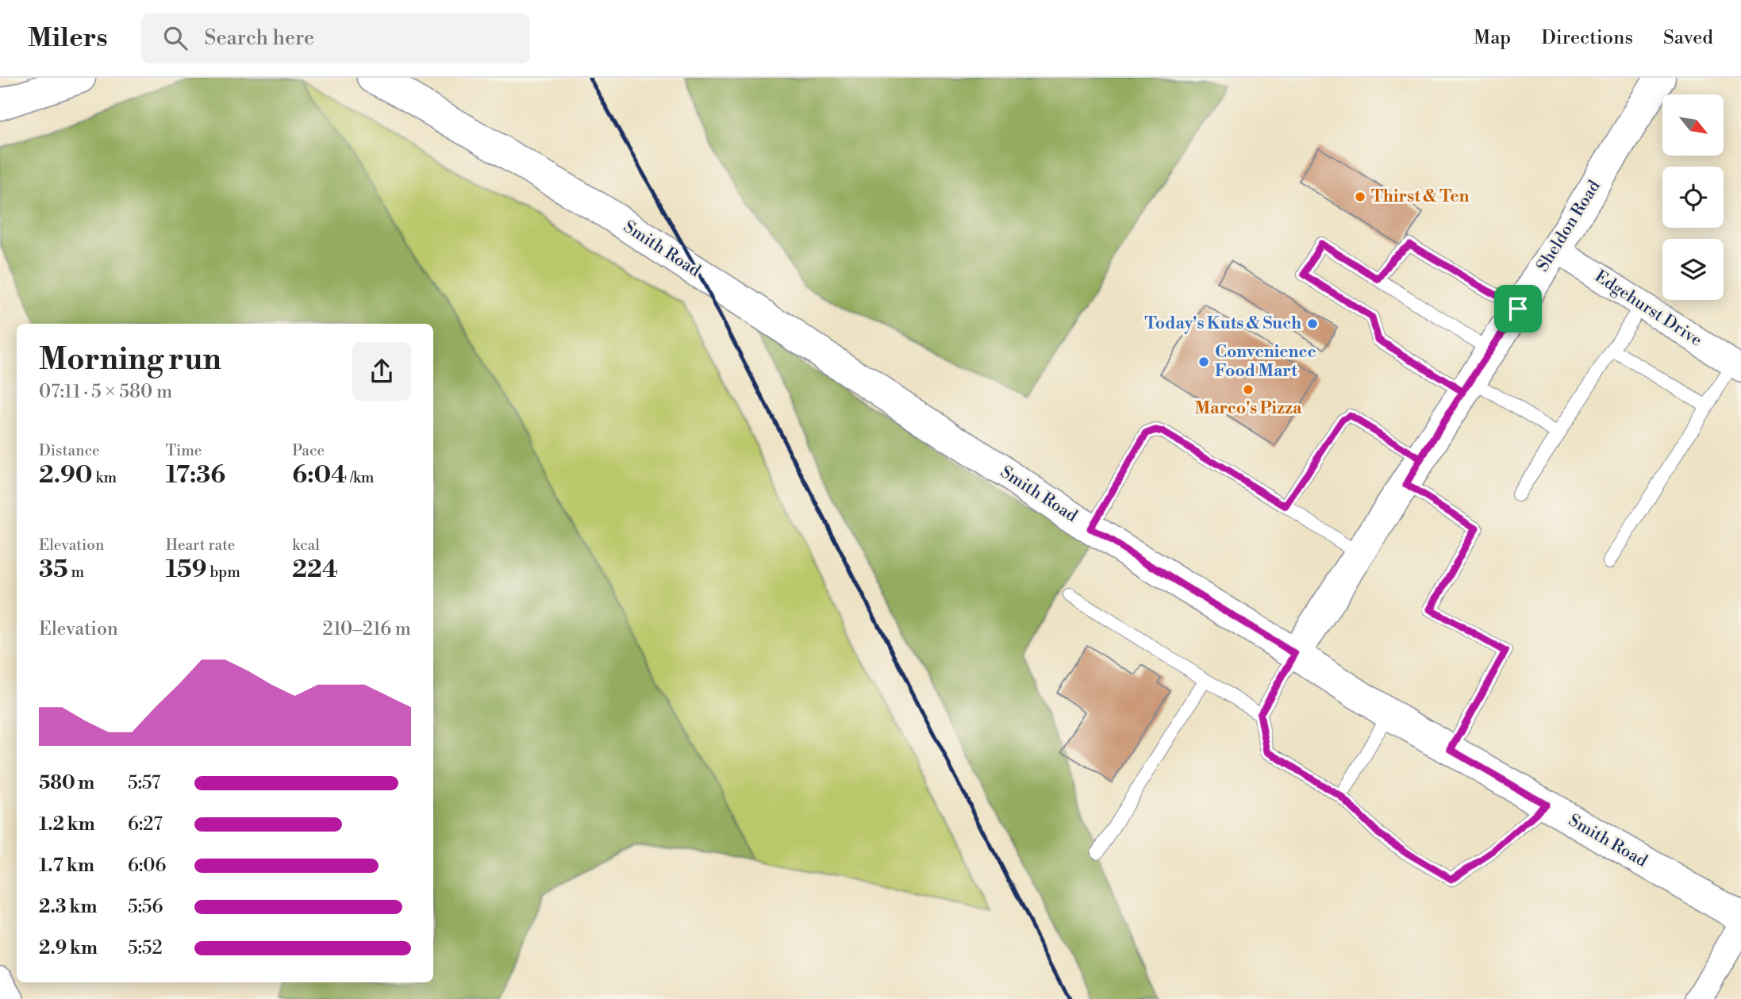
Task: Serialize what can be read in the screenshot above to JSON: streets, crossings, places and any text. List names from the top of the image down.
{
  "streets": {
    "main road": ["Sheldon Road", "Smith Road"],
    "street": ["Edgehurst Drive"]
  },
  "crossings": [
    ["Sheldon Road", "Smith Road"],
    ["Sheldon Road", "Edgehurst Drive"]
  ],
  "places": [
    "Thirst & Ten",
    "Today's Kuts & Such",
    "Convenience Food Mart",
    "Marco's Pizza"
  ],
  "north": "bottom right",
  "page": {
    "header": "Milers",
    "search": "Search here",
    "nav": ["Map", "Directions", "Saved"],
    "heading": ["Morning run", "07:11 · 5 × 580 m"],
    "stats": [
      ["Distance", "2.90 km"],
      ["Time", "17:36"],
      ["Pace", "6:04 /km"],
      ["Elevation", "35 m"],
      ["Heart rate", "159 bpm"],
      ["kcal", "224"]
    ],
    "chart": ["Elevation", "210–216 m"],
    "list": [
      {
        "name": "580 m",
        "note": "5:57"
      },
      {
        "name": "1.2 km",
        "note": "6:27"
      },
      {
        "name": "1.7 km",
        "note": "6:06"
      },
      {
        "name": "2.3 km",
        "note": "5:56"
      },
      {
        "name": "2.9 km",
        "note": "5:52"
      }
    ]
  }
}
